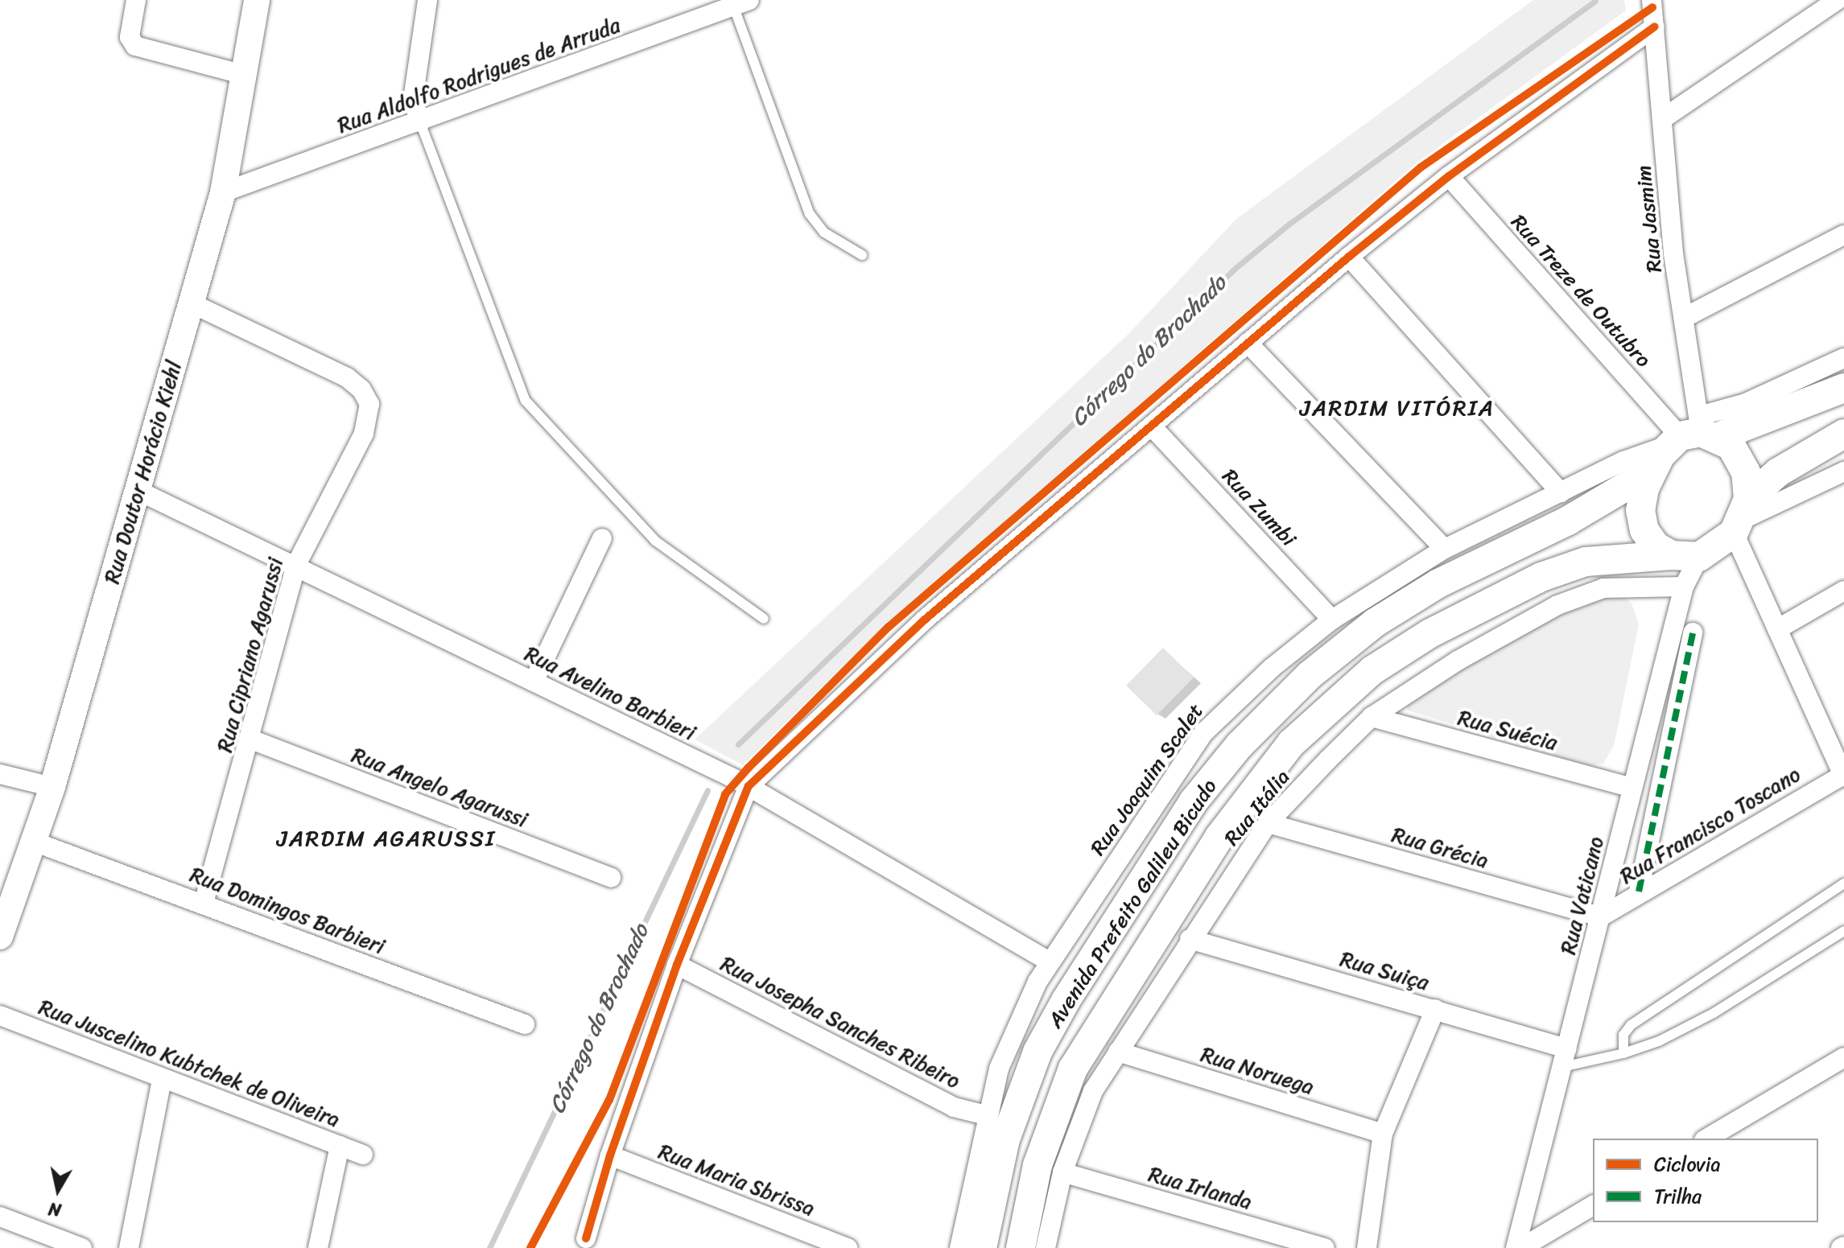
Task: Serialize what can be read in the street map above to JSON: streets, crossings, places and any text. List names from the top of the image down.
{
  "streets": {
    "main road": ["Avenida Prefeito Galileu Bicudo"],
    "street": [
      "Rua Aldolfo Rodrigues de Arruda",
      "Rua Jasmim",
      "Rua Treze de Outubro",
      "Rua Doutor Horácio Kiehl",
      "Rua Zumbi",
      "Rua Cipriano Agarussi",
      "Rua Avelino Barbieri",
      "Rua Suécia",
      "Rua Joaquim Scalet",
      "Rua Angelo Agarussi",
      "Rua Itália",
      "Rua Francisco Toscano",
      "Rua Grécia",
      "Rua Vaticano",
      "Rua Domingos Barbieri",
      "Rua Suiça",
      "Rua Josepha Sanches Ribeiro",
      "Rua Juscelino Kubtchek de Oliveira",
      "Rua Noruega",
      "Rua Maria Sbrissa",
      "Rua Irlanda"
    ]
  },
  "crossings": [
    ["Rua Aldolfo Rodrigues de Arruda", "Rua Doutor Horácio Kiehl"],
    ["Rua Jasmim", "Rua Treze de Outubro"],
    ["Rua Jasmim", "Rua Joaquim Scalet"],
    ["Rua Jasmim", "Rua Vaticano"],
    ["Rua Jasmim", "Avenida Prefeito Galileu Bicudo"],
    ["Rua Treze de Outubro", "Rua Joaquim Scalet"],
    ["Rua Treze de Outubro", "Rua Vaticano"],
    ["Rua Treze de Outubro", "Avenida Prefeito Galileu Bicudo"],
    ["Rua Doutor Horácio Kiehl", "Rua Cipriano Agarussi"],
    ["Rua Doutor Horácio Kiehl", "Rua Avelino Barbieri"],
    ["Rua Doutor Horácio Kiehl", "Rua Domingos Barbieri"],
    ["Rua Zumbi", "Rua Joaquim Scalet"],
    ["Rua Cipriano Agarussi", "Rua Avelino Barbieri"],
    ["Rua Cipriano Agarussi", "Rua Angelo Agarussi"],
    ["Rua Cipriano Agarussi", "Rua Domingos Barbieri"],
    ["Rua Avelino Barbieri", "Rua Joaquim Scalet"],
    ["Rua Suécia", "Rua Itália"],
    ["Rua Suécia", "Rua Vaticano"],
    ["Rua Joaquim Scalet", "Rua Vaticano"],
    ["Rua Joaquim Scalet", "Avenida Prefeito Galileu Bicudo"],
    ["Rua Joaquim Scalet", "Rua Josepha Sanches Ribeiro"],
    ["Rua Itália", "Rua Grécia"],
    ["Rua Itália", "Rua Vaticano"],
    ["Rua Itália", "Rua Suiça"],
    ["Rua Itália", "Rua Noruega"],
    ["Rua Itália", "Rua Irlanda"],
    ["Rua Francisco Toscano", "Rua Grécia"],
    ["Rua Francisco Toscano", "Rua Vaticano"],
    ["Rua Grécia", "Rua Vaticano"],
    ["Rua Vaticano", "Avenida Prefeito Galileu Bicudo"],
    ["Rua Vaticano", "Rua Suiça"]
  ],
  "districts": ["JARDIM VITÓRIA", "JARDIM AGARUSSI"],
  "water": ["Córrego do Brochado"],
  "legend": ["Ciclovia", "Trilha"],
  "north": "bottom"
}
